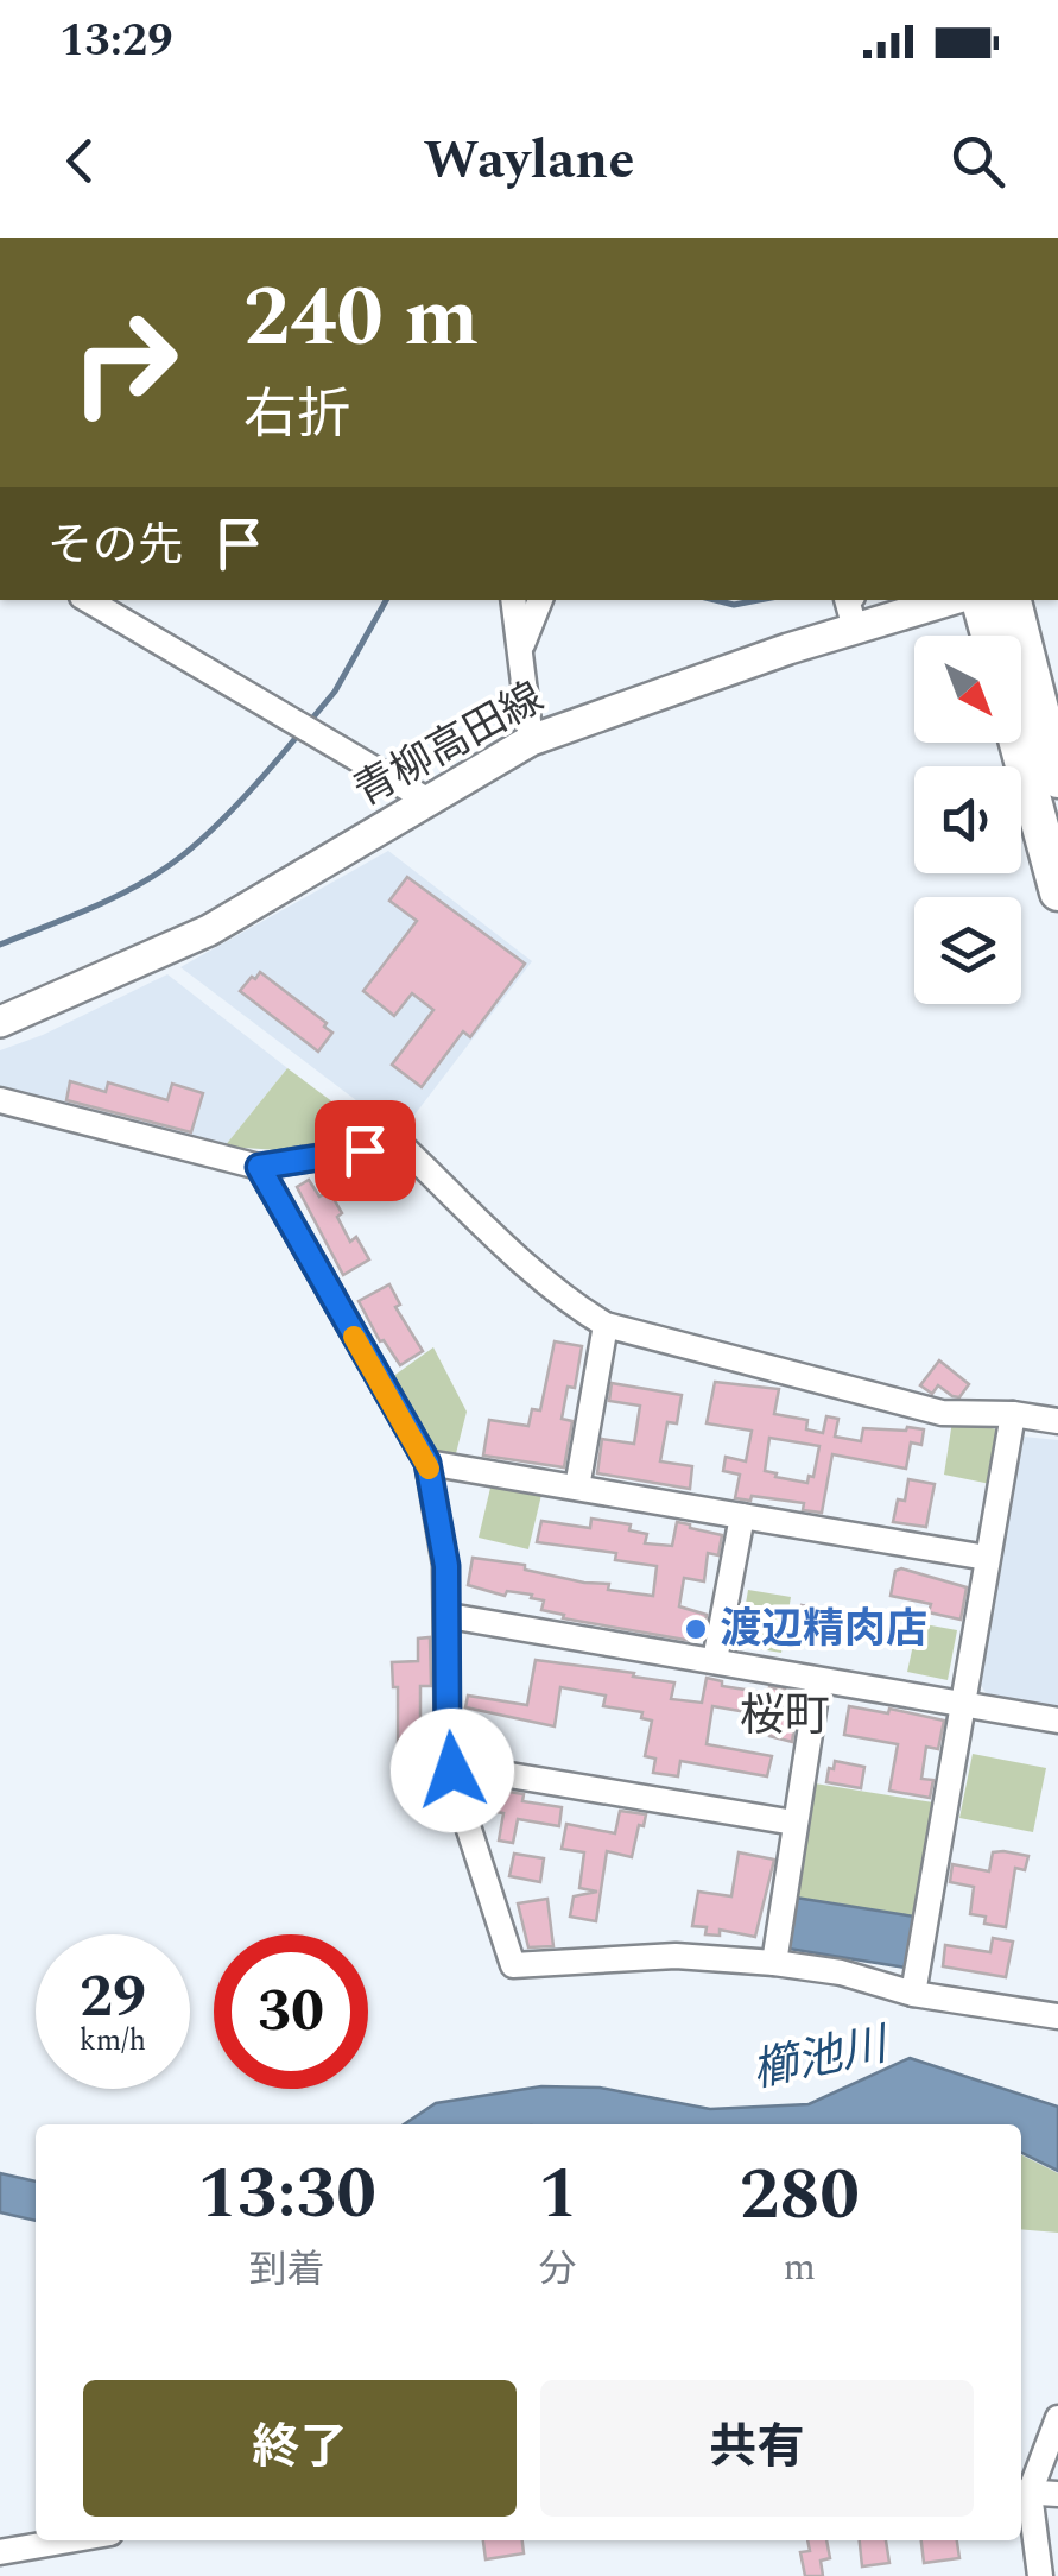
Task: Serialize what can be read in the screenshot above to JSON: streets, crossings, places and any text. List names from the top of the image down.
{
  "streets": {
    "main road": ["青柳高田線"]
  },
  "districts": ["桜町"],
  "water": ["櫛池川"],
  "places": ["渡辺精肉店"],
  "north": "bottom right",
  "page": {
    "status": "13:29",
    "header": "Waylane",
    "turn": ["240 m", "右折"],
    "then": "その先",
    "speed": "29 km/h",
    "limit": "30",
    "eta": [
      "13:30",
      "到着",
      "1",
      "分",
      "280",
      "m"
    ],
    "buttons": ["終了", "共有"]
  }
}
